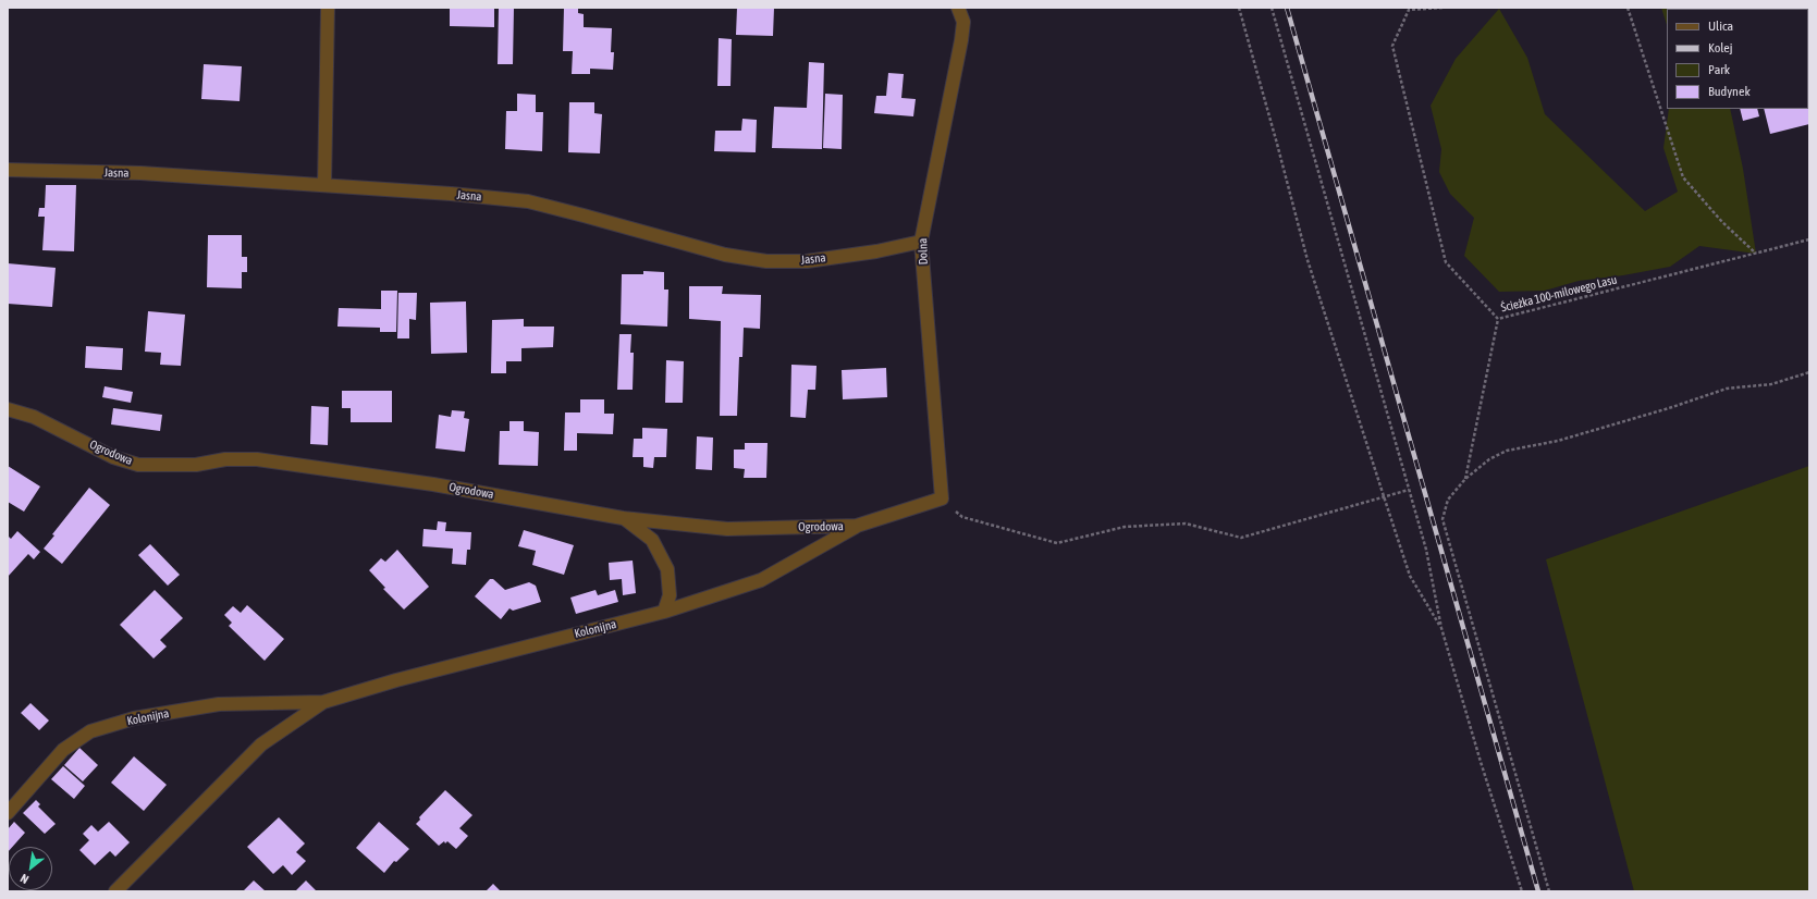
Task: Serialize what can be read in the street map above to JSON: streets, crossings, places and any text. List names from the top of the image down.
{
  "streets": {
    "street": [
      "Jasna",
      "Dolna",
      "Ogrodowa",
      "Kolonijna"
    ],
    "path": ["Ścieżka 100-milowego Lasu"]
  },
  "crossings": [
    ["Jasna", "Dolna"],
    ["Dolna", "Ogrodowa"],
    ["Ogrodowa", "Kolonijna"]
  ],
  "legend": [
    "Ulica",
    "Kolej",
    "Park",
    "Budynek"
  ],
  "north": "bottom left"
}
